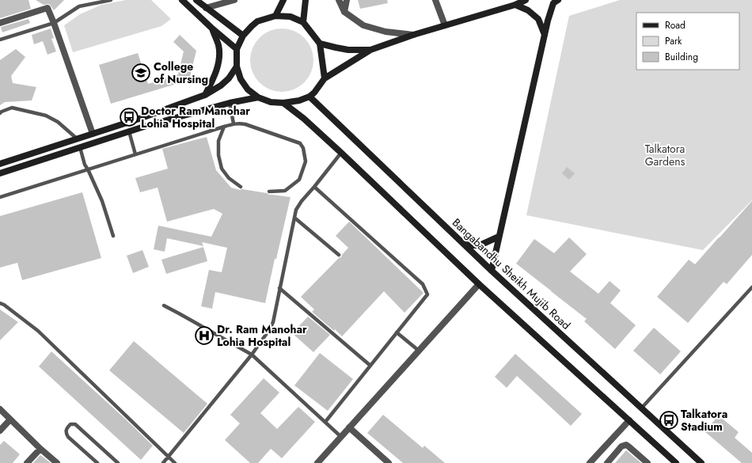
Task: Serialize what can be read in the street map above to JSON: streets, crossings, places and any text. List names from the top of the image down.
{
  "streets": {
    "main road": ["Bangabandhu Sheikh Mujib Road"]
  },
  "parks": ["Talkatora Gardens"],
  "places": {
    "school or university": ["College of Nursing"],
    "bus stop": ["Doctor Ram Manohar Lohia Hospital", "Talkatora Stadium"],
    "hospital": ["Dr. Ram Manohar Lohia Hospital"]
  },
  "legend": ["Road", "Park", "Building"]
}
